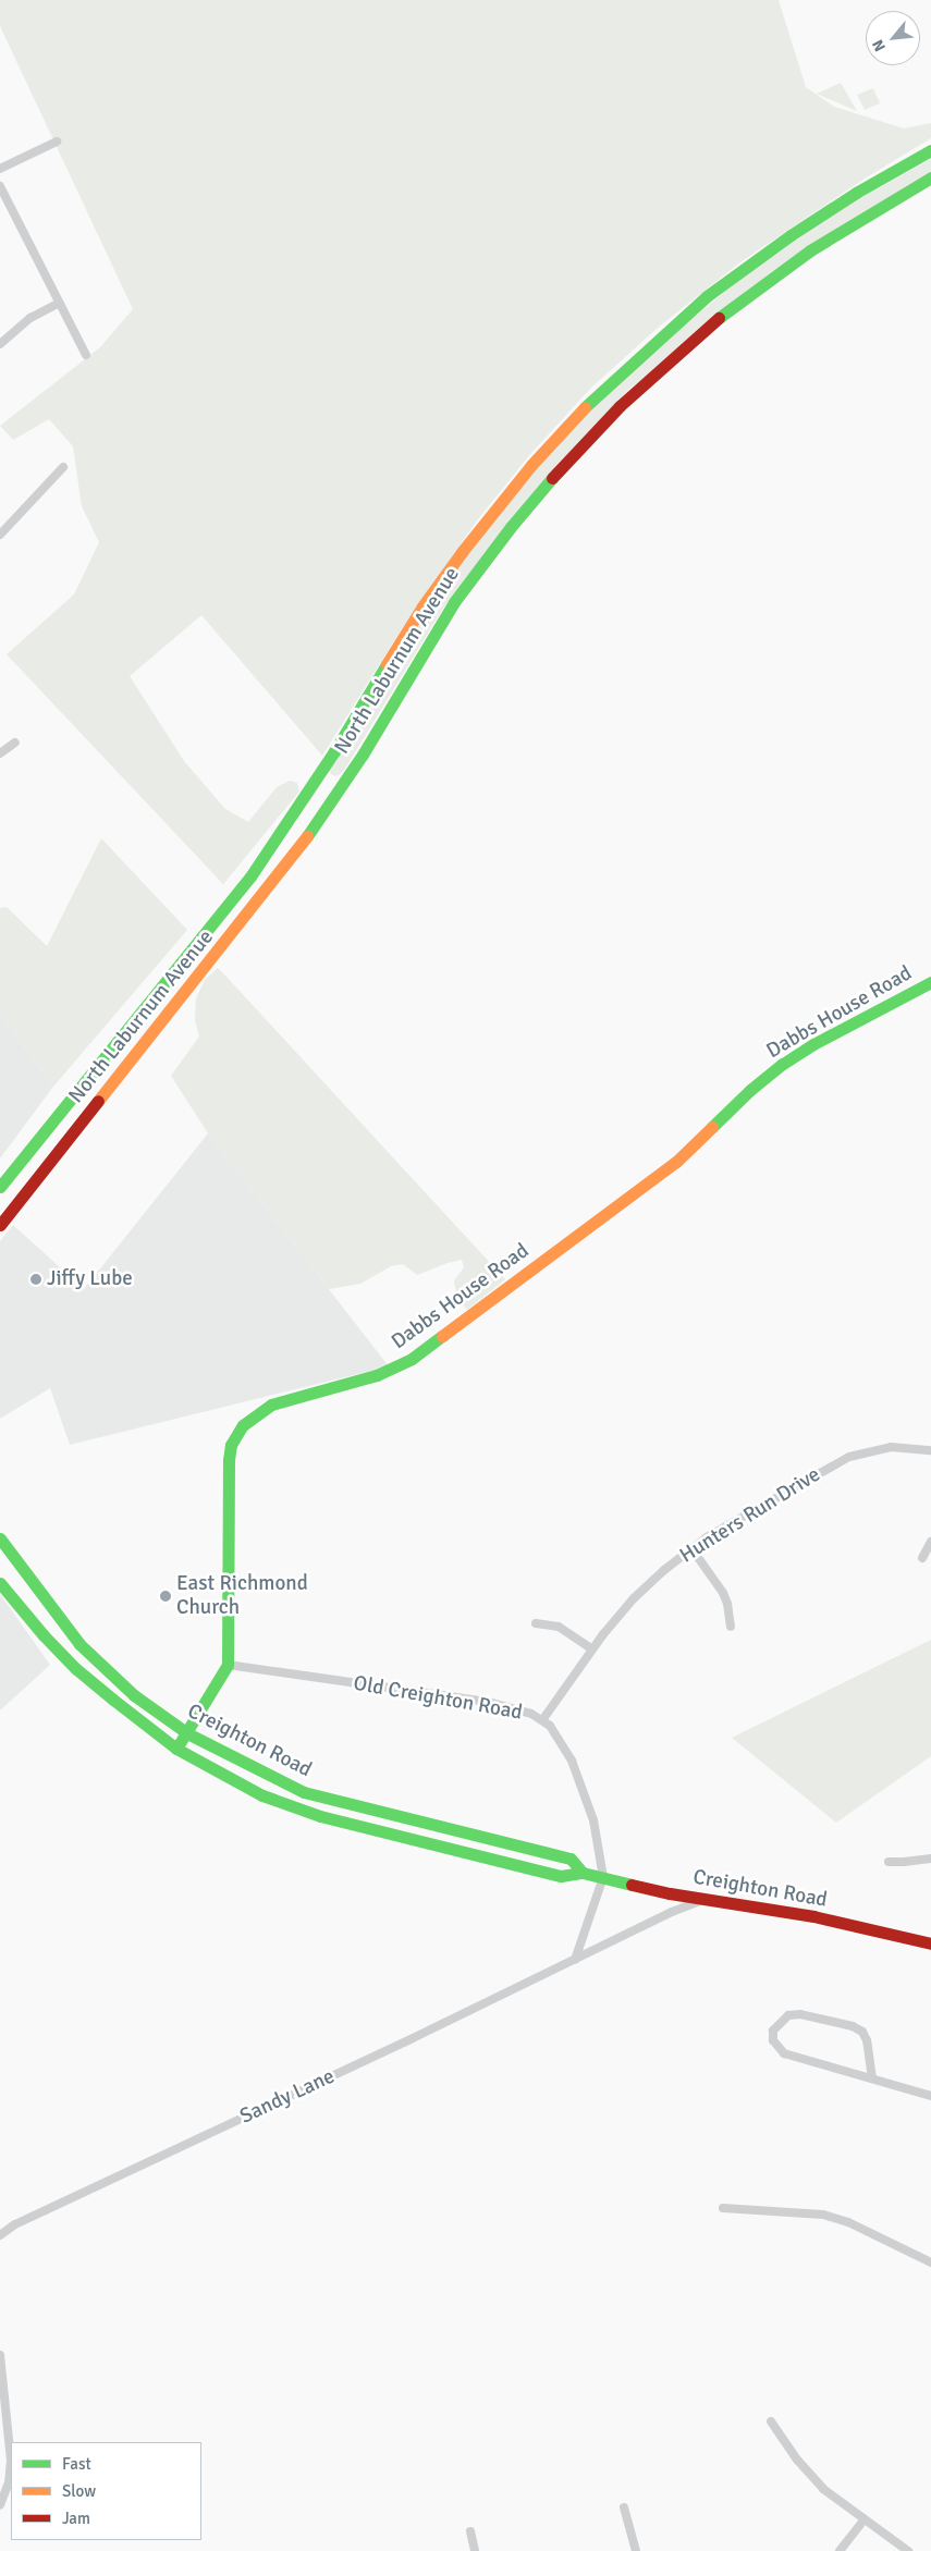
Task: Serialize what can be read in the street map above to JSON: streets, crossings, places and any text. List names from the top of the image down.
{
  "streets": {
    "main road": ["North Laburnum Avenue", "Dabbs House Road", "Creighton Road"],
    "street": ["Hunters Run Drive", "Old Creighton Road", "Sandy Lane"]
  },
  "crossings": [
    ["Dabbs House Road", "Old Creighton Road"],
    ["Dabbs House Road", "Creighton Road"],
    ["Hunters Run Drive", "Old Creighton Road"],
    ["Old Creighton Road", "Creighton Road"],
    ["Creighton Road", "Sandy Lane"]
  ],
  "places": ["Jiffy Lube", "East Richmond Church"],
  "legend": ["Fast", "Slow", "Jam"],
  "north": "bottom left"
}
